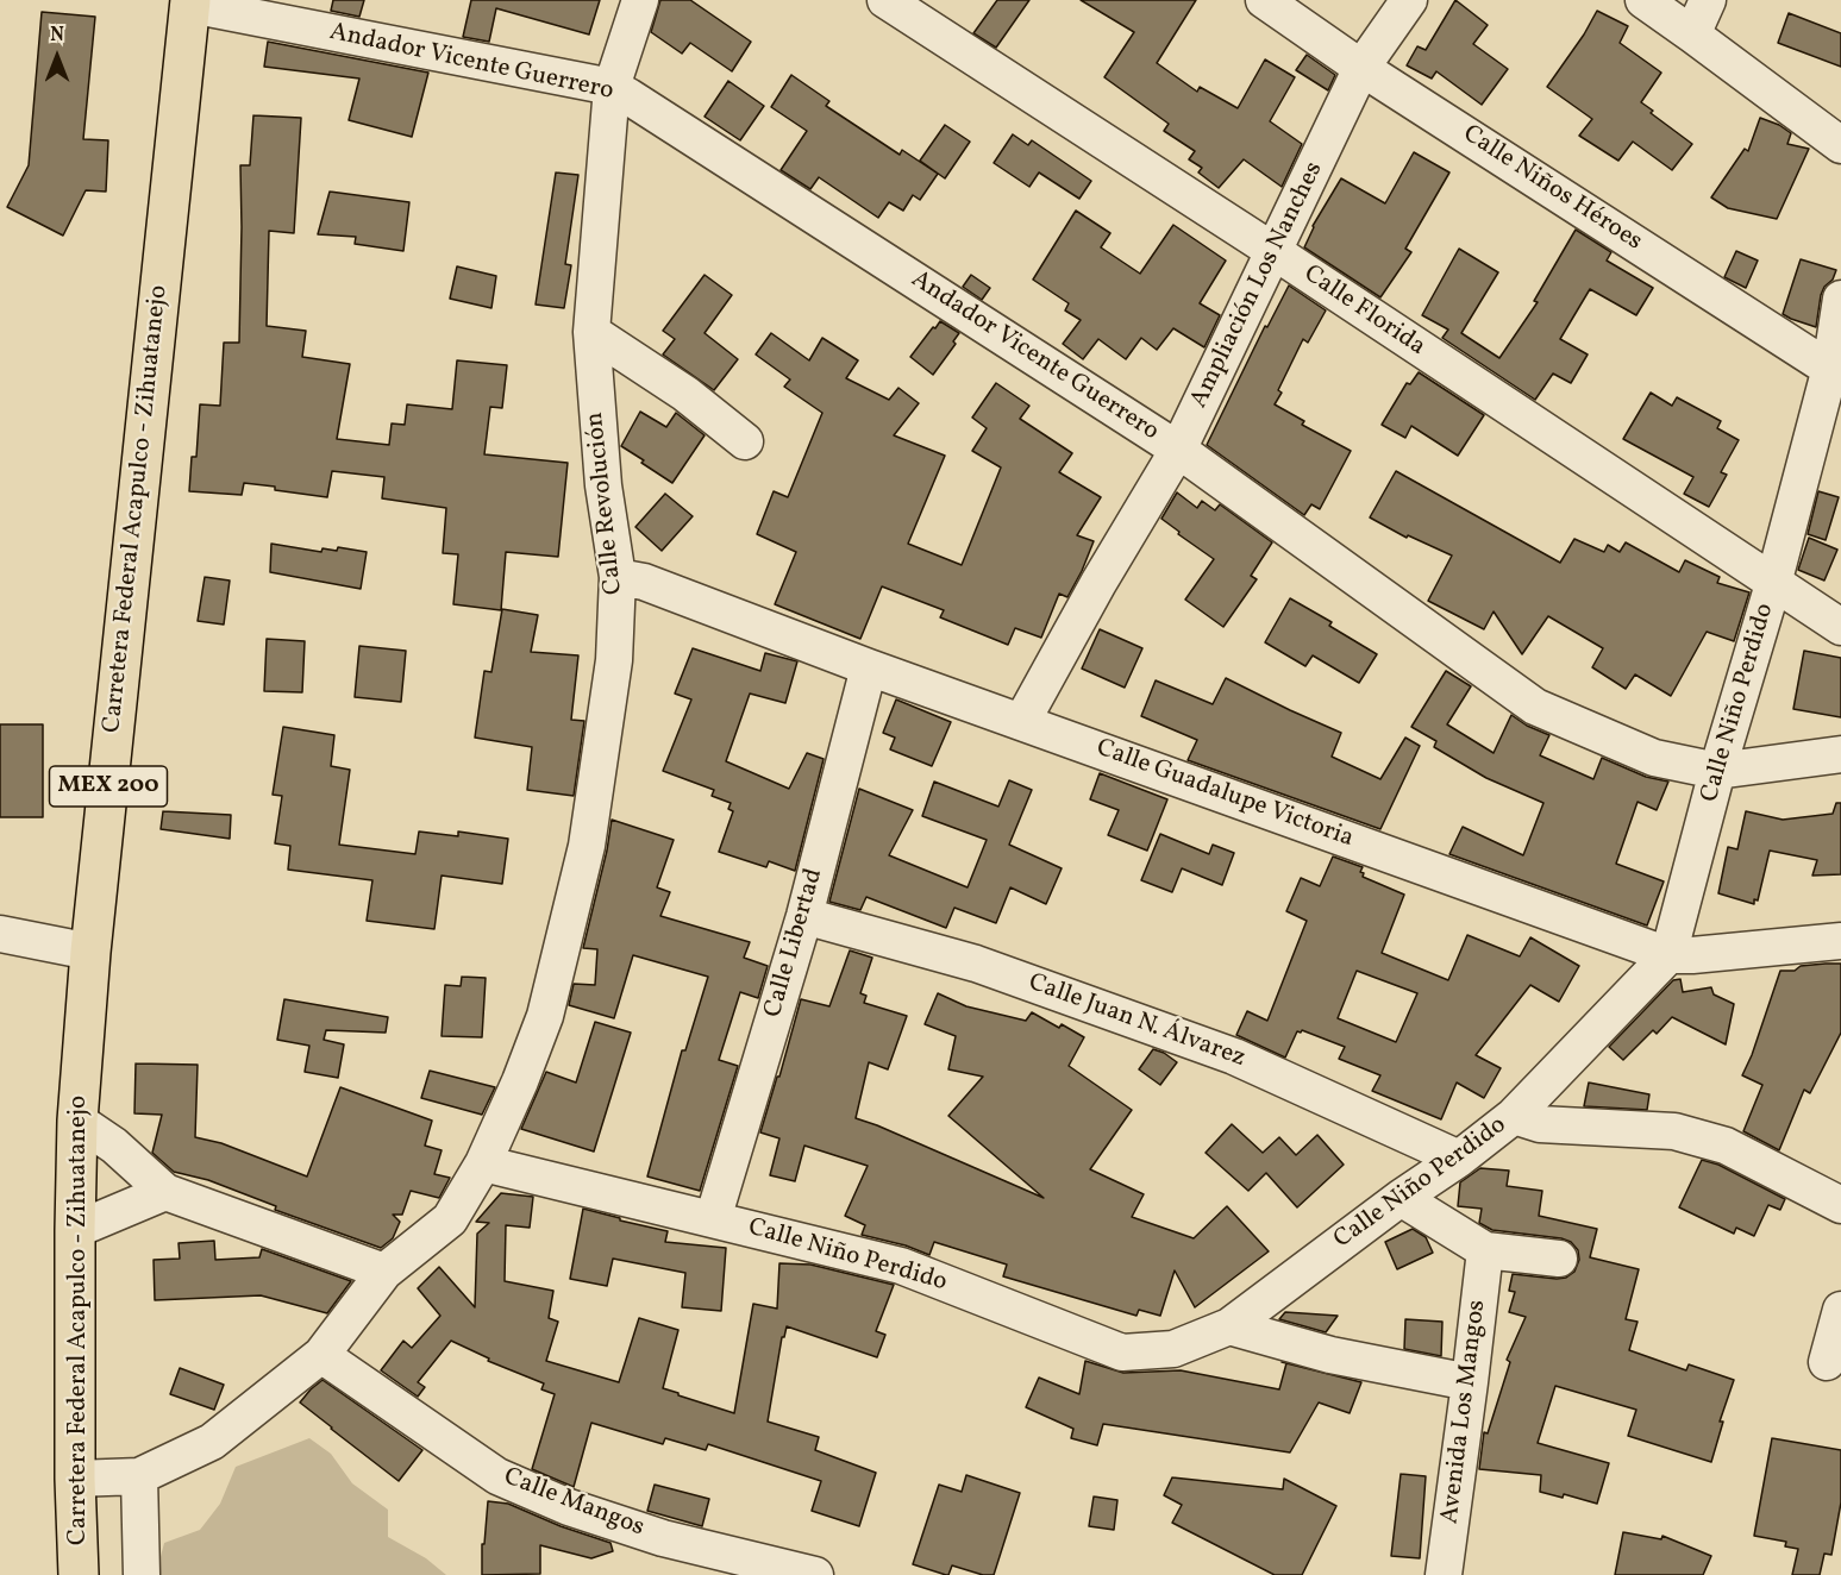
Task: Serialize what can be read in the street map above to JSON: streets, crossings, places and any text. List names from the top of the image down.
{
  "streets": {
    "main road": ["Carretera Federal Acapulco - Zihuatanejo", "MEX 200"],
    "street": [
      "Andador Vicente Guerrero",
      "Calle Niños Héroes",
      "Ampliación Los Nanches",
      "Calle Florida",
      "Calle Revolución",
      "Calle Niño Perdido",
      "Calle Guadalupe Victoria",
      "Calle Libertad",
      "Calle Juan N. Álvarez",
      "Avenida Los Mangos",
      "Calle Mangos"
    ]
  },
  "crossings": [
    ["Andador Vicente Guerrero", "Ampliación Los Nanches"],
    ["Andador Vicente Guerrero", "Calle Revolución"],
    ["Andador Vicente Guerrero", "Carretera Federal Acapulco - Zihuatanejo"],
    ["Andador Vicente Guerrero", "Calle Niño Perdido"],
    ["Calle Niños Héroes", "Ampliación Los Nanches"],
    ["Calle Niños Héroes", "Calle Niño Perdido"],
    ["Ampliación Los Nanches", "Calle Florida"],
    ["Ampliación Los Nanches", "Calle Guadalupe Victoria"],
    ["Calle Florida", "Calle Niño Perdido"],
    ["Calle Revolución", "Calle Niño Perdido"],
    ["Calle Revolución", "Calle Guadalupe Victoria"],
    ["Calle Revolución", "Calle Mangos"],
    ["Calle Niño Perdido", "Calle Guadalupe Victoria"],
    ["Calle Niño Perdido", "Calle Libertad"],
    ["Calle Niño Perdido", "Calle Juan N. Álvarez"],
    ["Calle Guadalupe Victoria", "Calle Libertad"],
    ["Calle Libertad", "Calle Juan N. Álvarez"]
  ],
  "north": "top"
}
